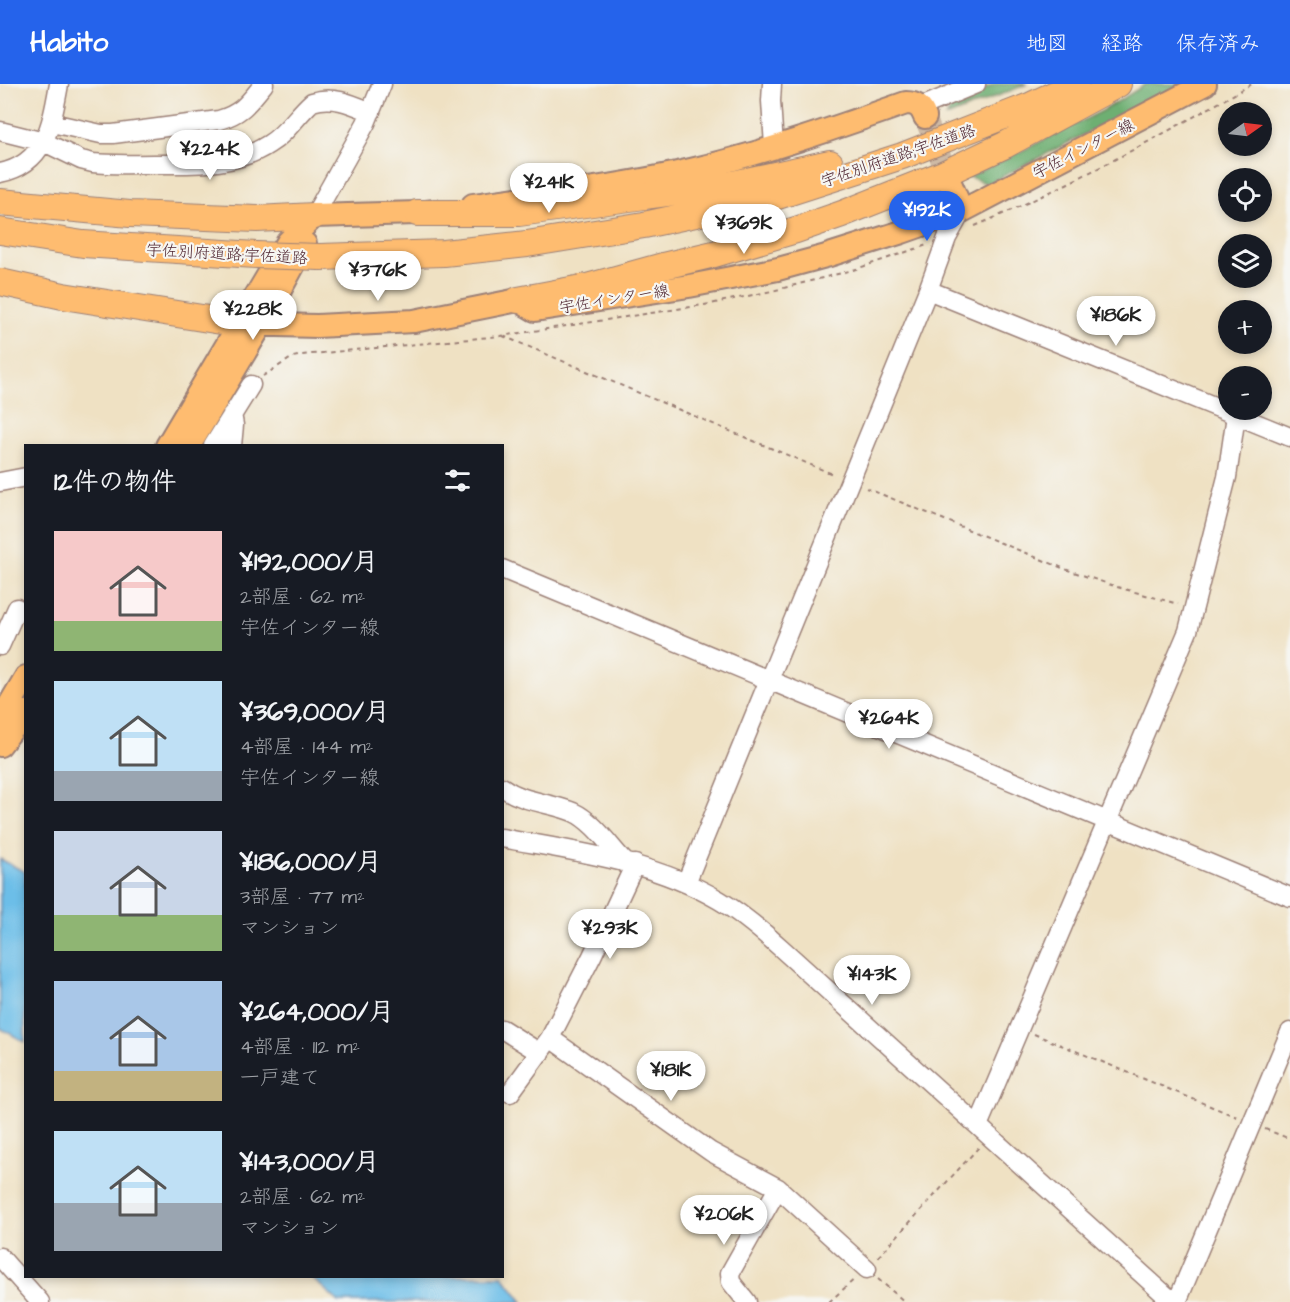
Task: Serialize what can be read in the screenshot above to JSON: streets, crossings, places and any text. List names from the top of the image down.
{
  "streets": {
    "highway": ["宇佐別府道路;宇佐道路"],
    "main road": ["宇佐インター線"]
  },
  "north": "right",
  "page": {
    "header": "Habito",
    "nav": ["地図", "経路", "保存済み"],
    "map_buttons": ["+", "−"],
    "price": [
      "¥224K",
      "¥241K",
      "¥192K",
      "¥369K",
      "¥376K",
      "¥228K",
      "¥186K",
      "¥264K",
      "¥293K",
      "¥143K",
      "¥181K",
      "¥206K"
    ],
    "heading": "12件の物件",
    "list": [
      {
        "name": "¥192,000/月",
        "note": "2部屋 · 62 m² · 宇佐インター線"
      },
      {
        "name": "¥369,000/月",
        "note": "4部屋 · 144 m² · 宇佐インター線"
      },
      {
        "name": "¥186,000/月",
        "note": "3部屋 · 77 m² · マンション"
      },
      {
        "name": "¥264,000/月",
        "note": "4部屋 · 112 m² · 一戸建て"
      },
      {
        "name": "¥143,000/月",
        "note": "2部屋 · 62 m² · マンション"
      }
    ]
  }
}
